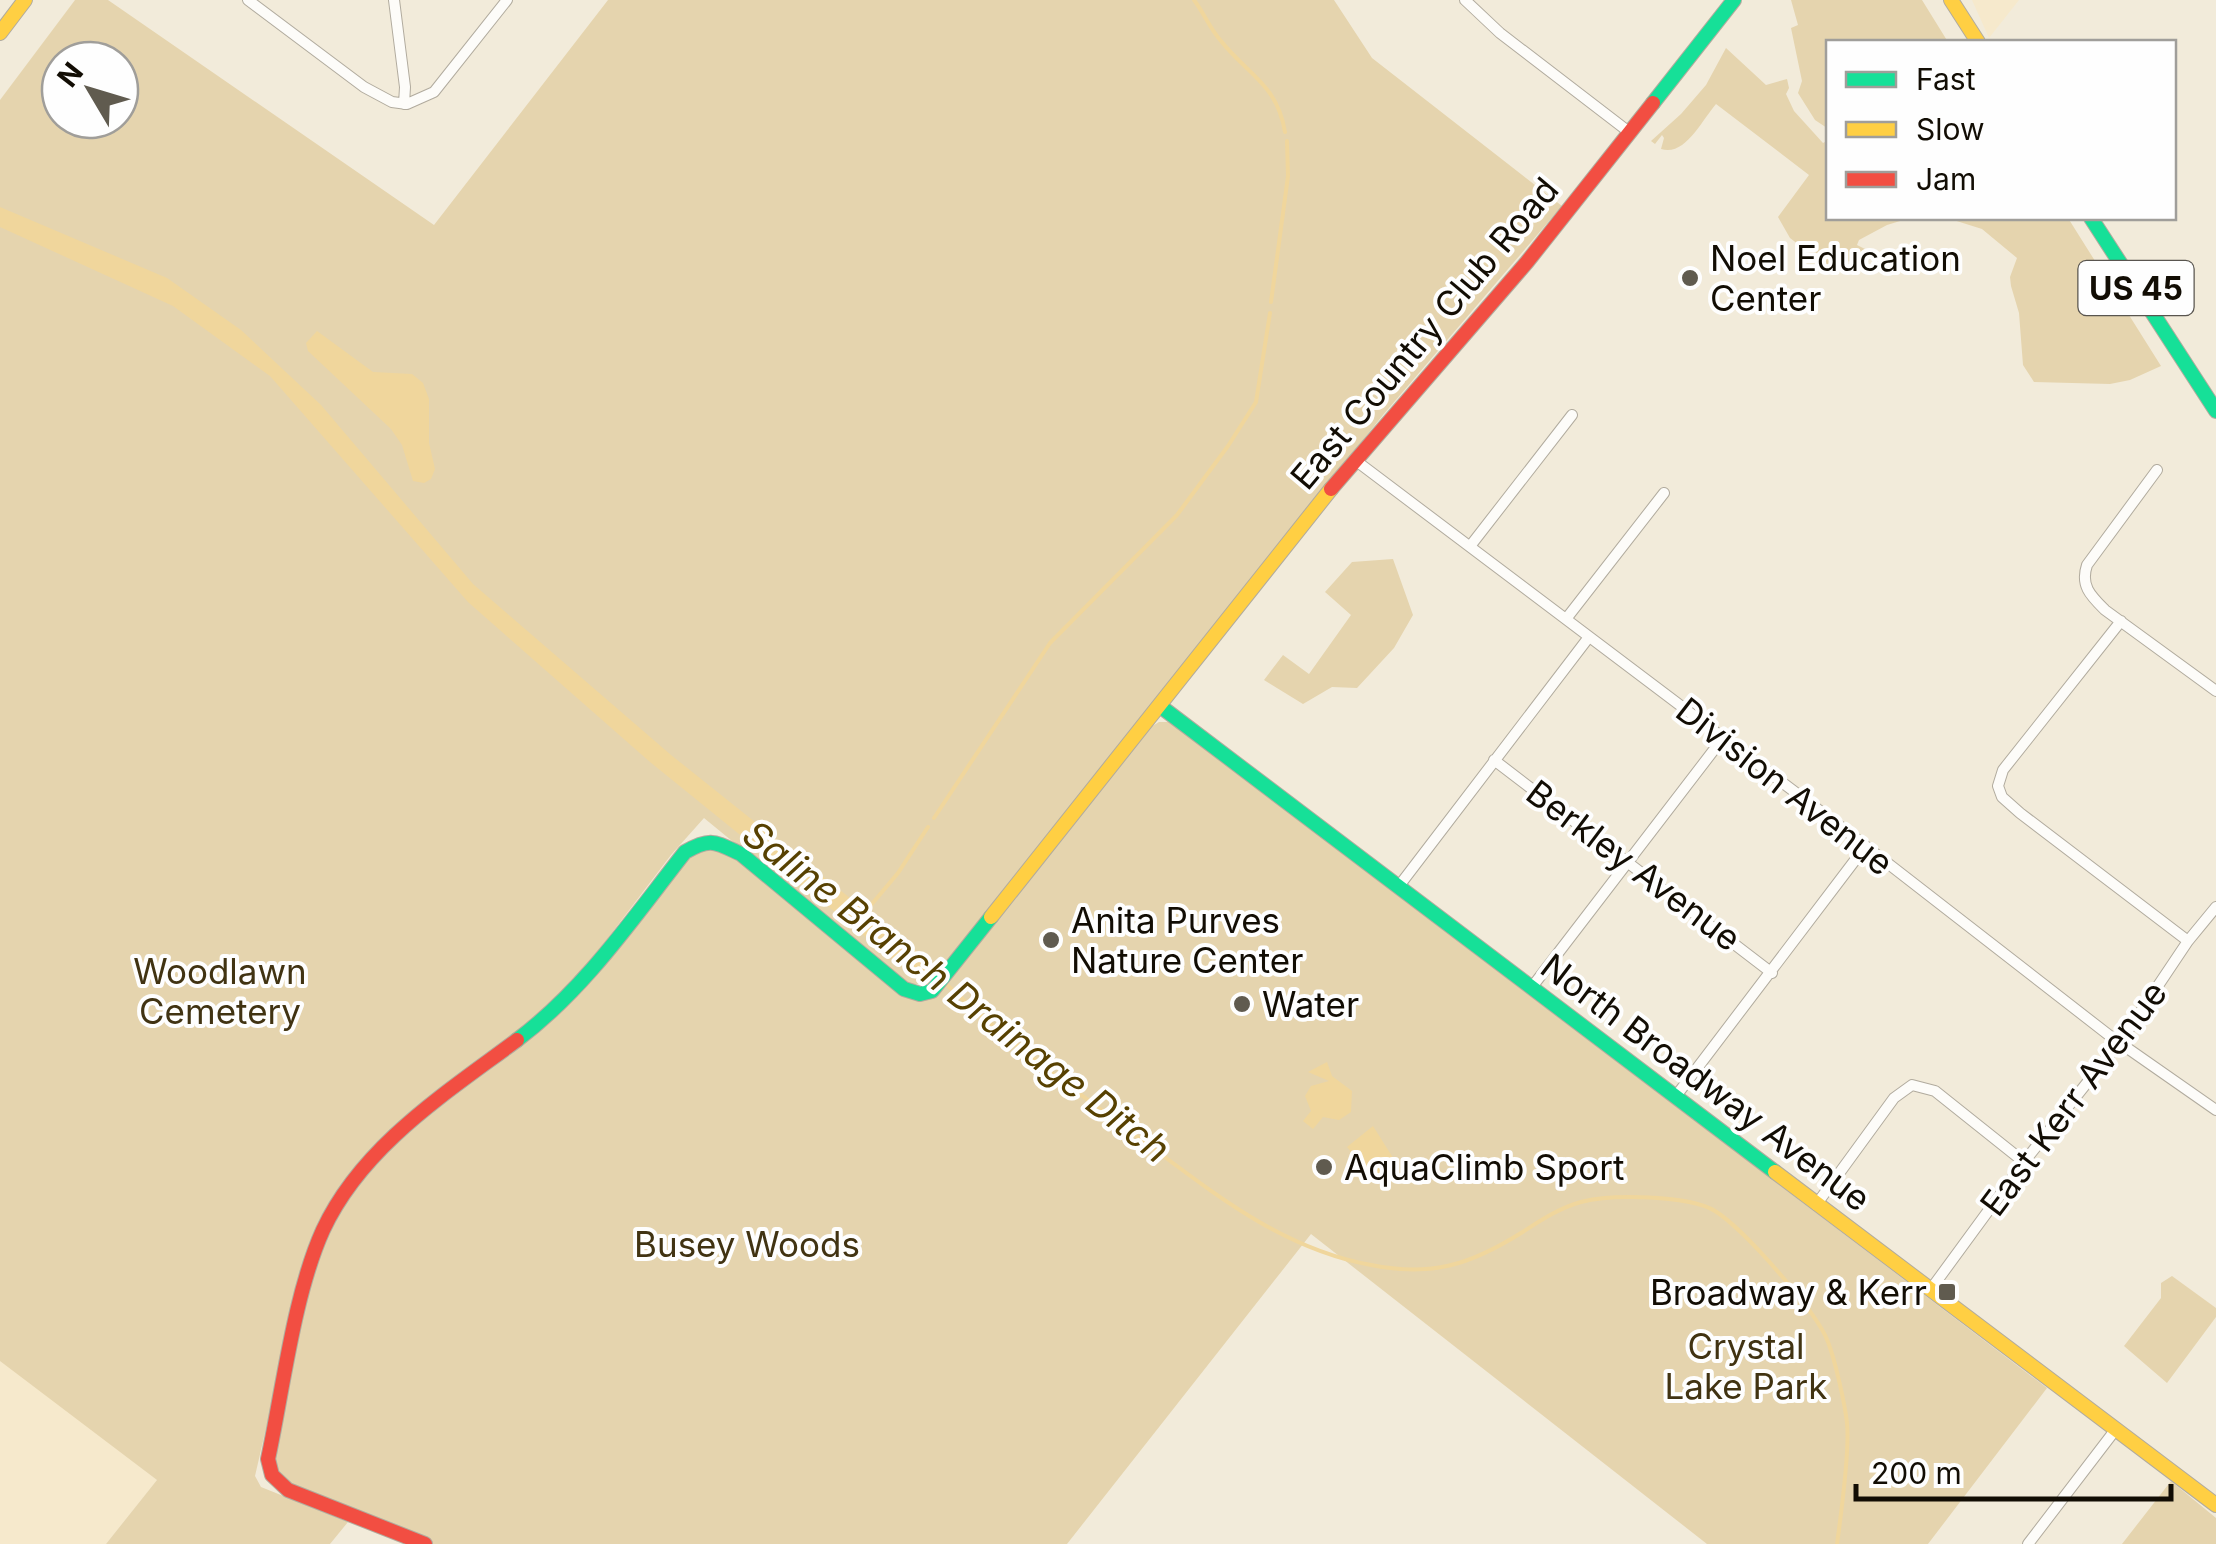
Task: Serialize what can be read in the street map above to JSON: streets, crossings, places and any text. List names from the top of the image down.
{
  "streets": {
    "main road": ["US 45", "East Country Club Road", "North Broadway Avenue"],
    "street": ["Division Avenue", "Berkley Avenue", "East Kerr Avenue"]
  },
  "crossings": [
    ["East Country Club Road", "Division Avenue"],
    ["East Country Club Road", "North Broadway Avenue"],
    ["Division Avenue", "East Kerr Avenue"],
    ["North Broadway Avenue", "East Kerr Avenue"]
  ],
  "water": ["Saline Branch Drainage Ditch"],
  "parks": ["Woodlawn Cemetery", "Busey Woods", "Crystal Lake Park"],
  "places": {
    "other": [
      "Noel Education Center",
      "Anita Purves Nature Center",
      "Water",
      "AquaClimb Sport"
    ],
    "transit": ["Broadway & Kerr"]
  },
  "legend": ["Fast", "Slow", "Jam"],
  "scale_bar": "200 m",
  "north": "top left"
}
